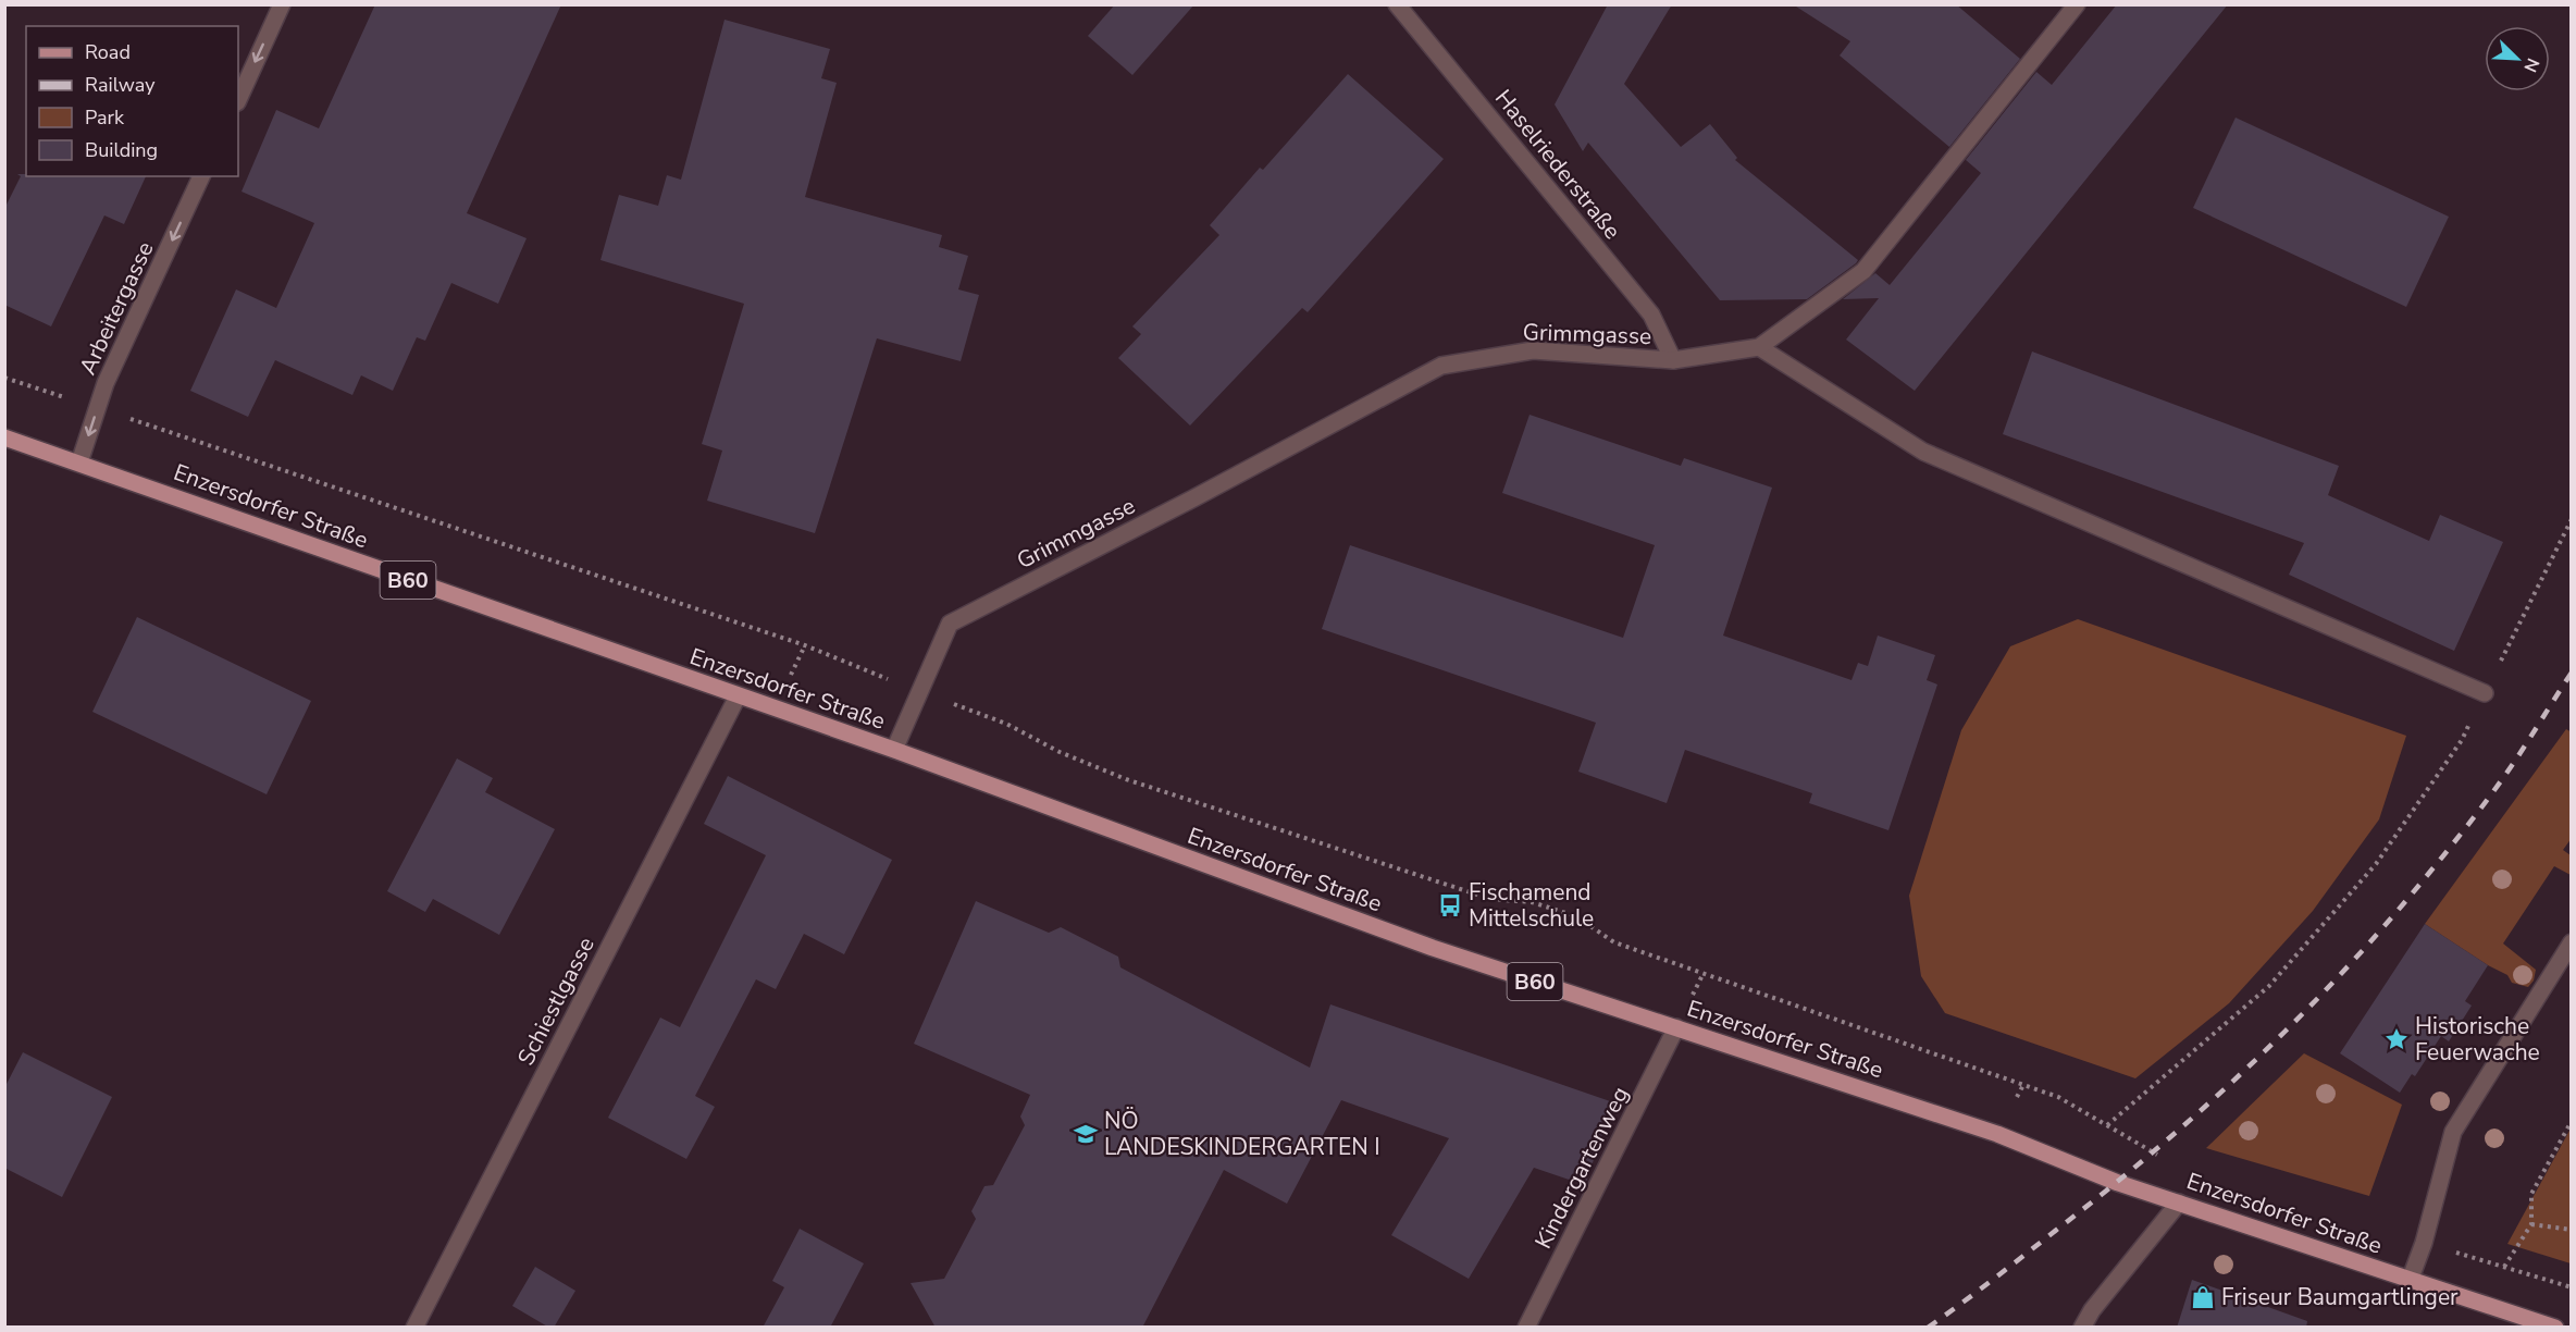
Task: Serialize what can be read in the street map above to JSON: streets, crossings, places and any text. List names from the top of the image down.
{
  "streets": {
    "main road": ["Enzersdorfer Straße", "B60"],
    "street": [
      "Haselriederstraße",
      "Arbeitergasse",
      "Grimmgasse",
      "Schiestlgasse",
      "Kindergartenweg"
    ]
  },
  "crossings": [
    ["Haselriederstraße", "Grimmgasse"],
    ["Arbeitergasse", "Enzersdorfer Straße"],
    ["Grimmgasse", "Enzersdorfer Straße"],
    ["Enzersdorfer Straße", "Schiestlgasse"],
    ["Enzersdorfer Straße", "Kindergartenweg"]
  ],
  "one_way": ["Arbeitergasse"],
  "places": {
    "bus stop": ["Fischamend Mittelschule"],
    "place": ["Historische Feuerwache"],
    "school or university": ["NÖ LANDESKINDERGARTEN I"],
    "shop": ["Friseur Baumgartlinger"]
  },
  "legend": [
    "Road",
    "Railway",
    "Park",
    "Building"
  ],
  "north": "bottom right"
}
